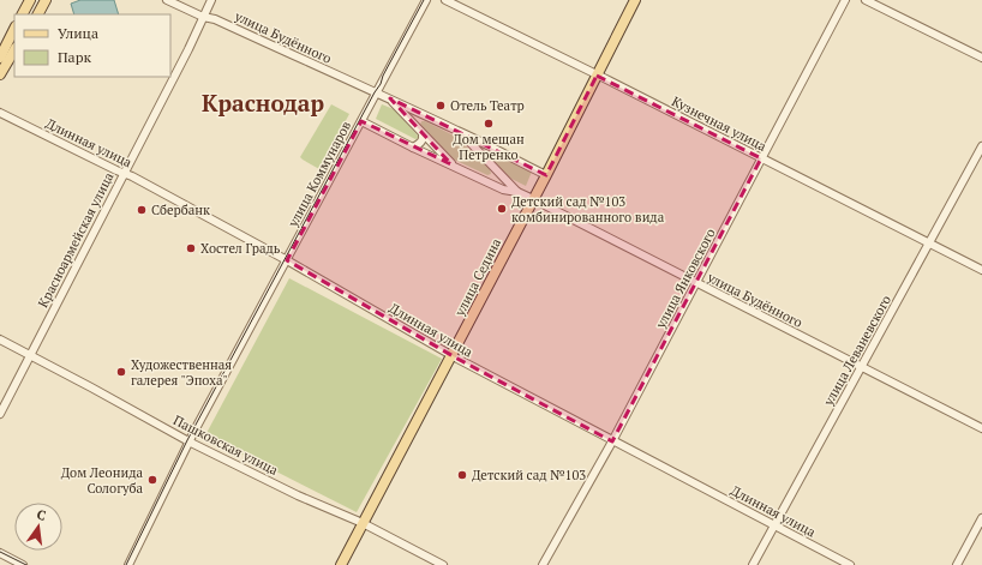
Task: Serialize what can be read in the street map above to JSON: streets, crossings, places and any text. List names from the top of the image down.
{
  "streets": {
    "main road": ["улица Седина"],
    "street": [
      "улица Будённого",
      "Кузнечная улица",
      "Длинная улица",
      "улица Коммунаров",
      "Красноармейская улица",
      "улица Янковского",
      "улица Леваневского",
      "Пашковская улица"
    ]
  },
  "crossings": [
    ["улица Будённого", "улица Коммунаров"],
    ["улица Будённого", "Красноармейская улица"],
    ["улица Будённого", "улица Седина"],
    ["улица Будённого", "улица Янковского"],
    ["улица Будённого", "улица Леваневского"],
    ["Кузнечная улица", "улица Седина"],
    ["Кузнечная улица", "улица Янковского"],
    ["Кузнечная улица", "улица Леваневского"],
    ["Длинная улица", "улица Коммунаров"],
    ["Длинная улица", "Красноармейская улица"],
    ["Длинная улица", "улица Седина"],
    ["Длинная улица", "улица Янковского"],
    ["Длинная улица", "улица Леваневского"],
    ["улица Коммунаров", "Пашковская улица"],
    ["Красноармейская улица", "Пашковская улица"],
    ["улица Седина", "Пашковская улица"]
  ],
  "districts": ["Краснодар"],
  "places": [
    "Отель Театр",
    "Дом мещан Петренко",
    "Детский сад №103 комбинированного вида",
    "Сбербанк",
    "Хостел Градь",
    "Художественная галерея \"Эпоха\"",
    "Детский сад №103",
    "Дом Леонида Сологуба"
  ],
  "legend": ["Улица", "Парк"],
  "north": "top"
}
